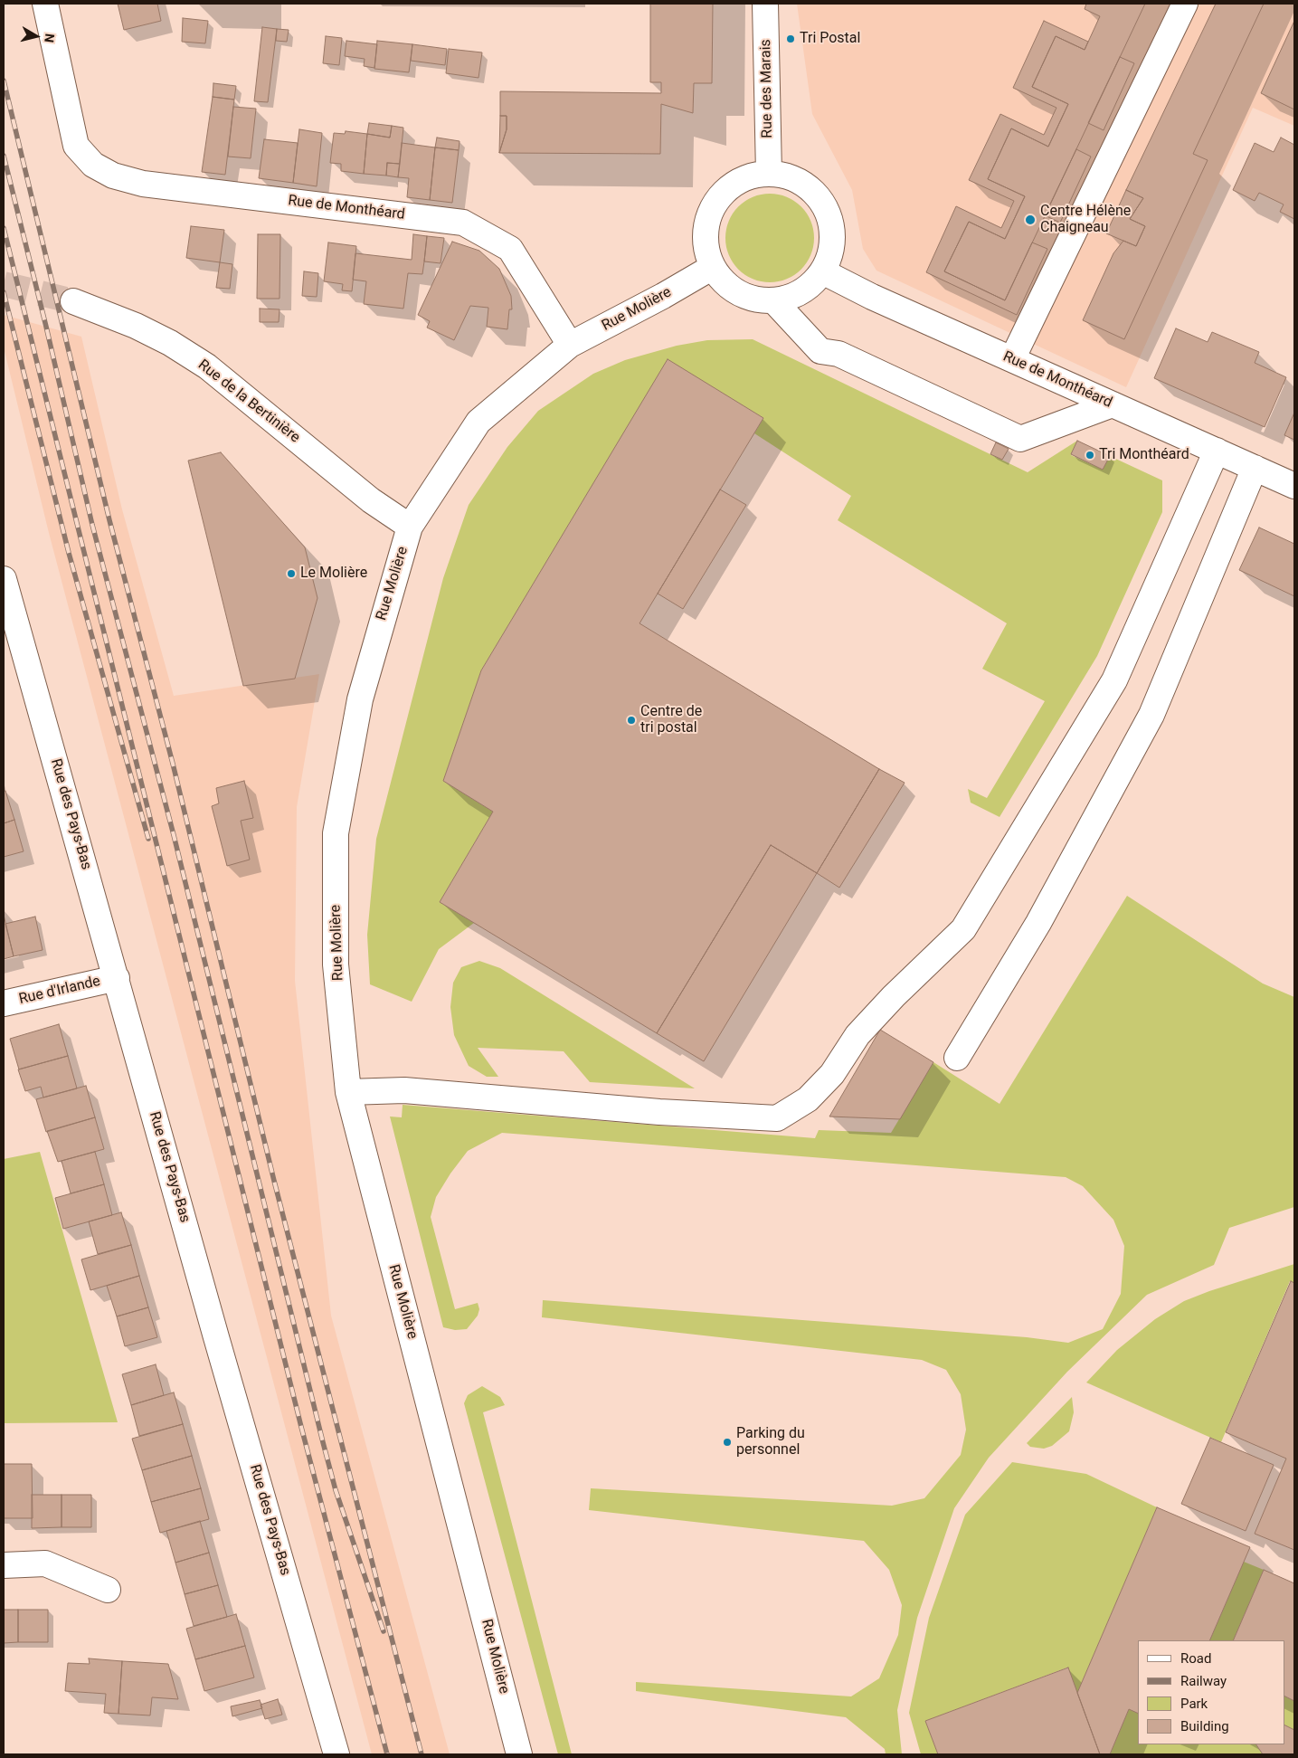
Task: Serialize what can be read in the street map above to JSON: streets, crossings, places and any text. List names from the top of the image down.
{
  "streets": {
    "street": [
      "Rue des Marais",
      "Rue de Monthéard",
      "Rue Molière",
      "Rue de la Bertinière",
      "Rue des Pays-Bas",
      "Rue d'Irlande"
    ]
  },
  "crossings": [
    ["Rue des Marais", "Rue de Monthéard"],
    ["Rue des Marais", "Rue Molière"],
    ["Rue de Monthéard", "Rue Molière"],
    ["Rue Molière", "Rue de la Bertinière"],
    ["Rue des Pays-Bas", "Rue d'Irlande"]
  ],
  "places": [
    "Tri Postal",
    "Centre Hélène Chaigneau",
    "Tri Monthéard",
    "Le Molière",
    "Centre de tri postal",
    "Parking du personnel"
  ],
  "legend": [
    "Road",
    "Railway",
    "Park",
    "Building"
  ],
  "north": "right"
}
